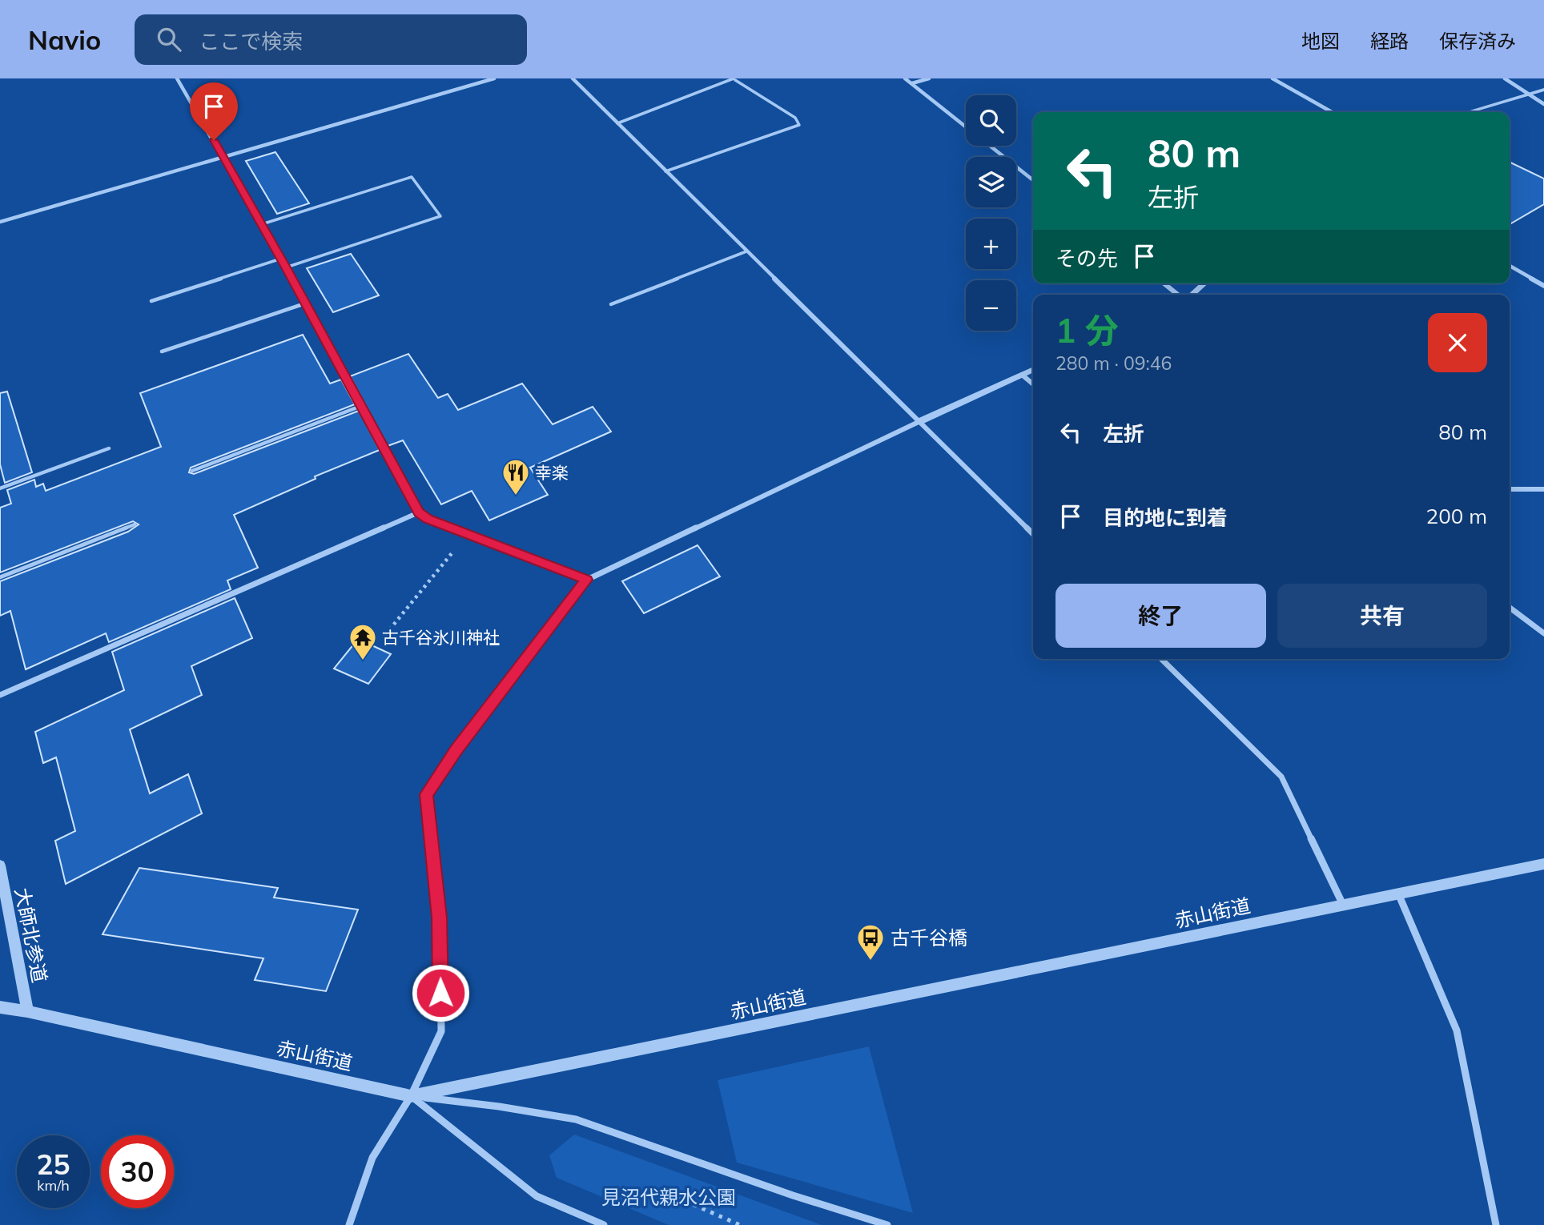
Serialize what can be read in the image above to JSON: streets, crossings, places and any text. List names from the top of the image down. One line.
{"streets":{"street":["赤山街道","大師北参道"]},"crossings":[["赤山街道","大師北参道"]],"parks":["見沼代親水公園"],"places":{"restaurant":["幸楽"],"temple":["古千谷氷川神社"],"bus stop":["古千谷橋"]},"page":{"header":"Navio","search":"ここで検索","nav":["地図","経路","保存済み"],"map_buttons":["+","−"],"turn":["80 m","左折"],"then":"その先","heading":["1 分","280 m · 09:46"],"list":[{"name":"左折","value":"80 m"},{"name":"目的地に到着","value":"200 m"}],"buttons":["終了","共有"],"speed":"25 km/h","limit":"30"}}
